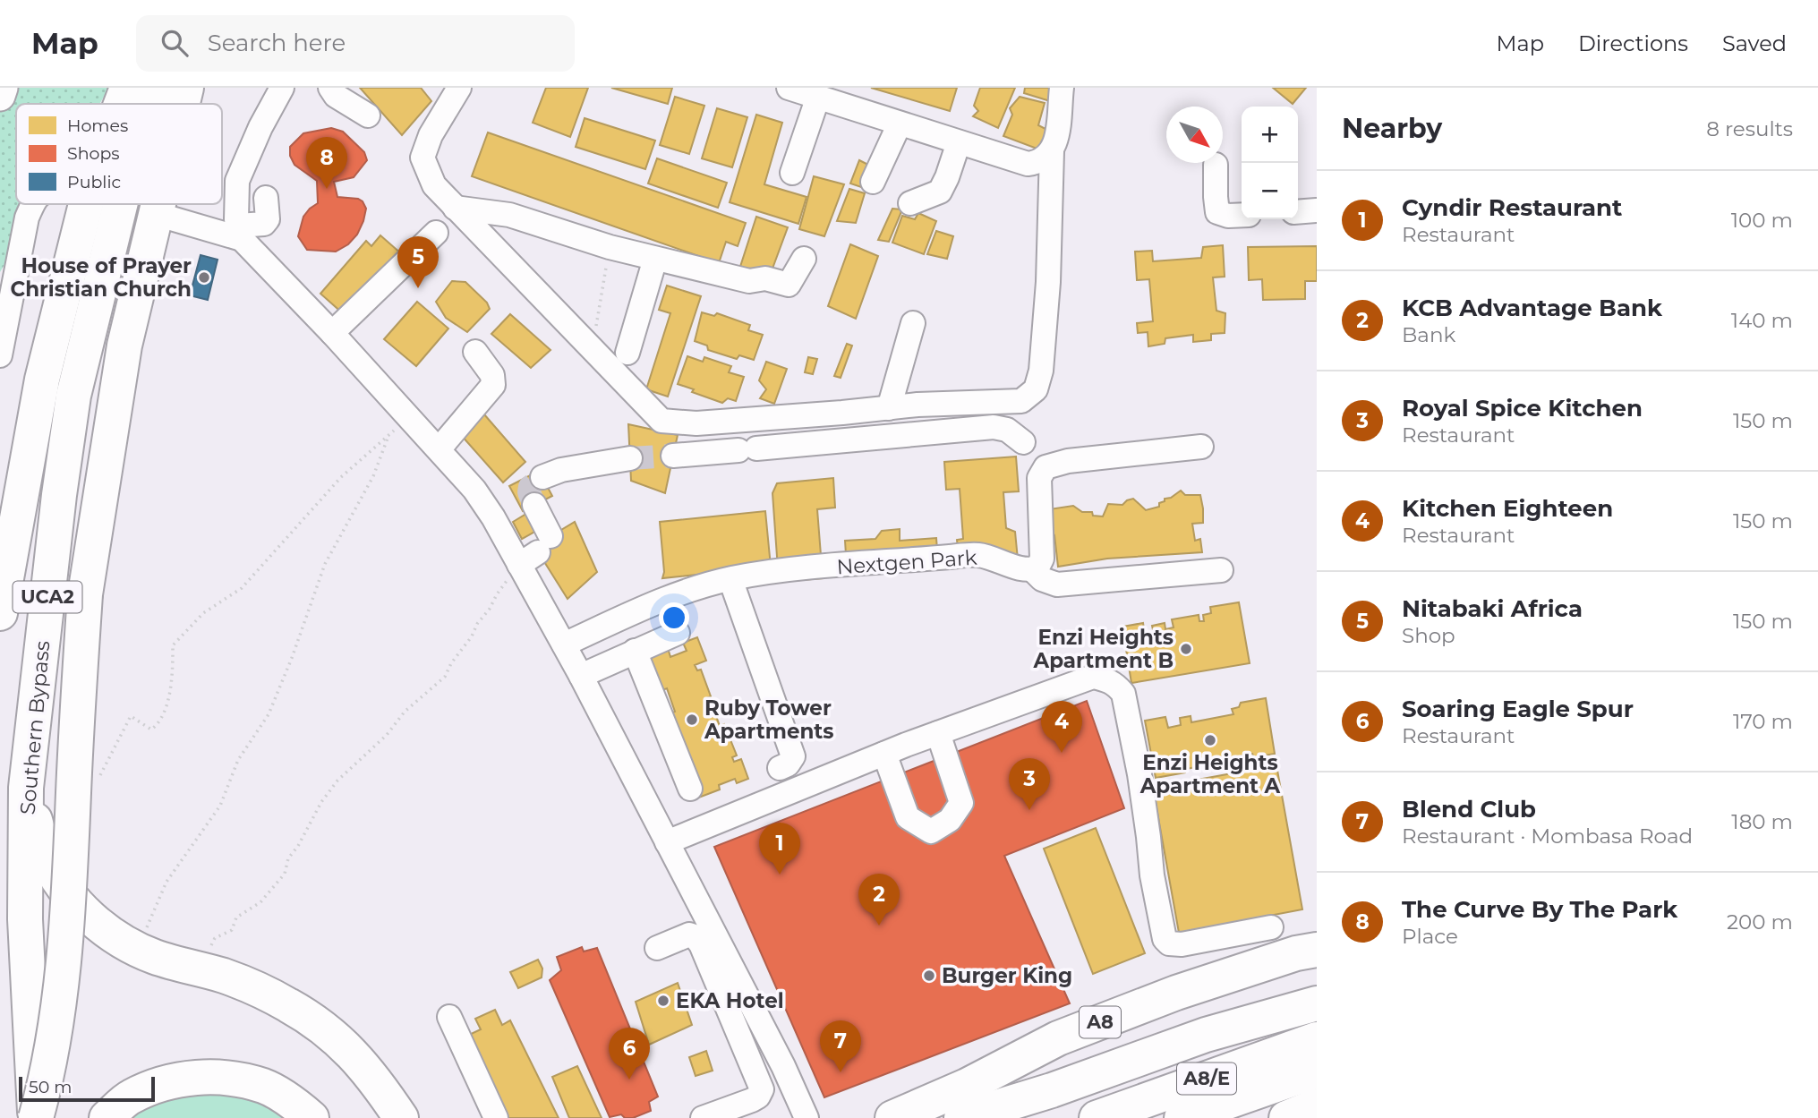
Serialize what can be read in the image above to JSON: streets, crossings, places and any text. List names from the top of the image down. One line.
{"streets":{"highway":["UCA2","Southern Bypass","A8","A8/E"],"street":["Nextgen Park"]},"places":["House of Prayer Christian Church","Enzi Heights Apartment B","Ruby Tower Apartments","Enzi Heights Apartment A","Burger King","EKA Hotel"],"legend":["Homes","Shops","Public"],"scale_bar":"50 m","north":"bottom right","page":{"header":"Map","search":"Search here","nav":["Map","Directions","Saved"],"heading":["Nearby","8 results"],"map_buttons":["+","−"],"pins":["8","5","4","3","1","2","7","6"],"list":[{"mark":"1","name":"Cyndir Restaurant","note":"Restaurant","value":"100 m"},{"mark":"2","name":"KCB Advantage Bank","note":"Bank","value":"140 m"},{"mark":"3","name":"Royal Spice Kitchen","note":"Restaurant","value":"150 m"},{"mark":"4","name":"Kitchen Eighteen","note":"Restaurant","value":"150 m"},{"mark":"5","name":"Nitabaki Africa","note":"Shop","value":"150 m"},{"mark":"6","name":"Soaring Eagle Spur","note":"Restaurant","value":"170 m"},{"mark":"7","name":"Blend Club","note":"Restaurant · Mombasa Road","value":"180 m"},{"mark":"8","name":"The Curve By The Park","note":"Place","value":"200 m"}],"scale":"50 m"}}
